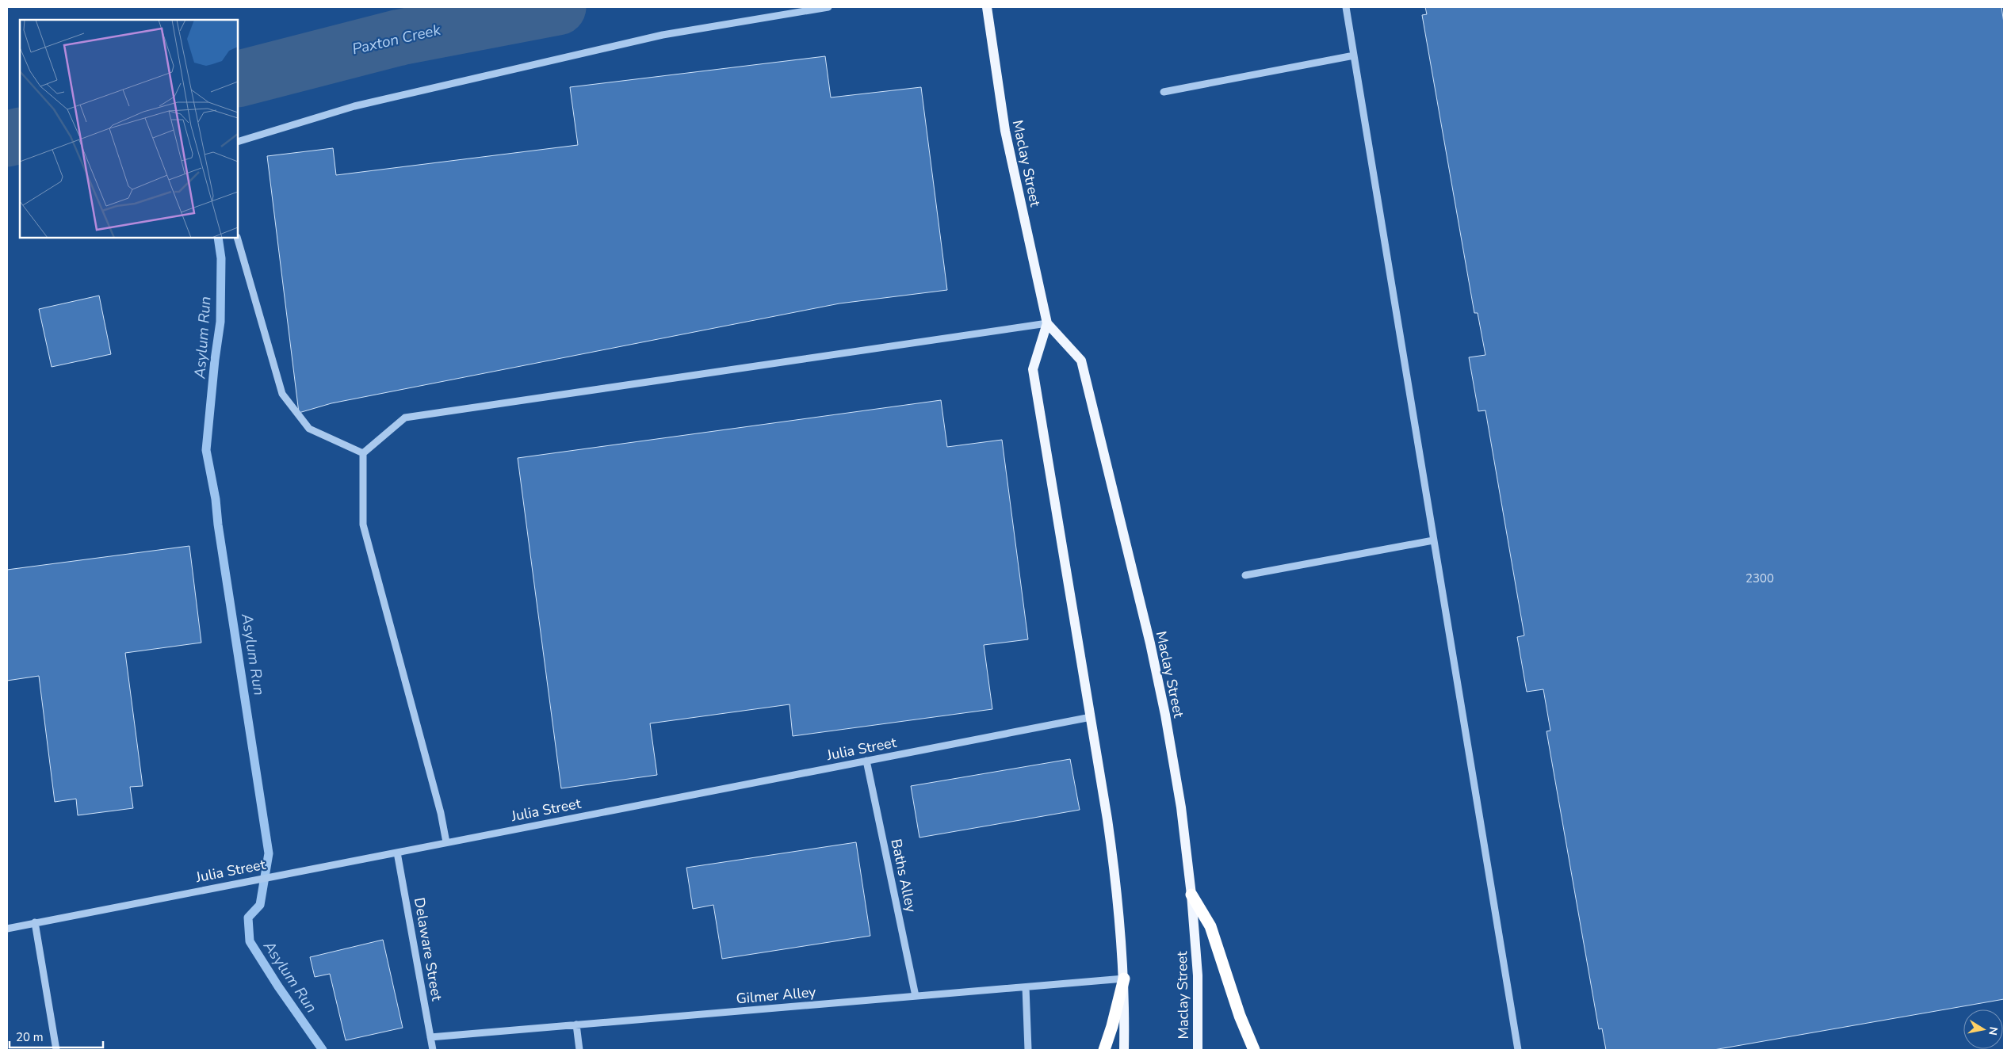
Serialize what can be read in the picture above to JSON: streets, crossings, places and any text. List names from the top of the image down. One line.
{"streets":{"main road":["Maclay Street"],"street":["Julia Street","Baths Alley","Delaware Street","Gilmer Alley"]},"crossings":[["Maclay Street","Julia Street"],["Maclay Street","Gilmer Alley"],["Julia Street","Baths Alley"],["Julia Street","Delaware Street"],["Baths Alley","Gilmer Alley"],["Delaware Street","Gilmer Alley"]],"water":["Paxton Creek","Asylum Run"],"house_numbers":["2300"],"scale_bar":"20 m","north":"right"}
